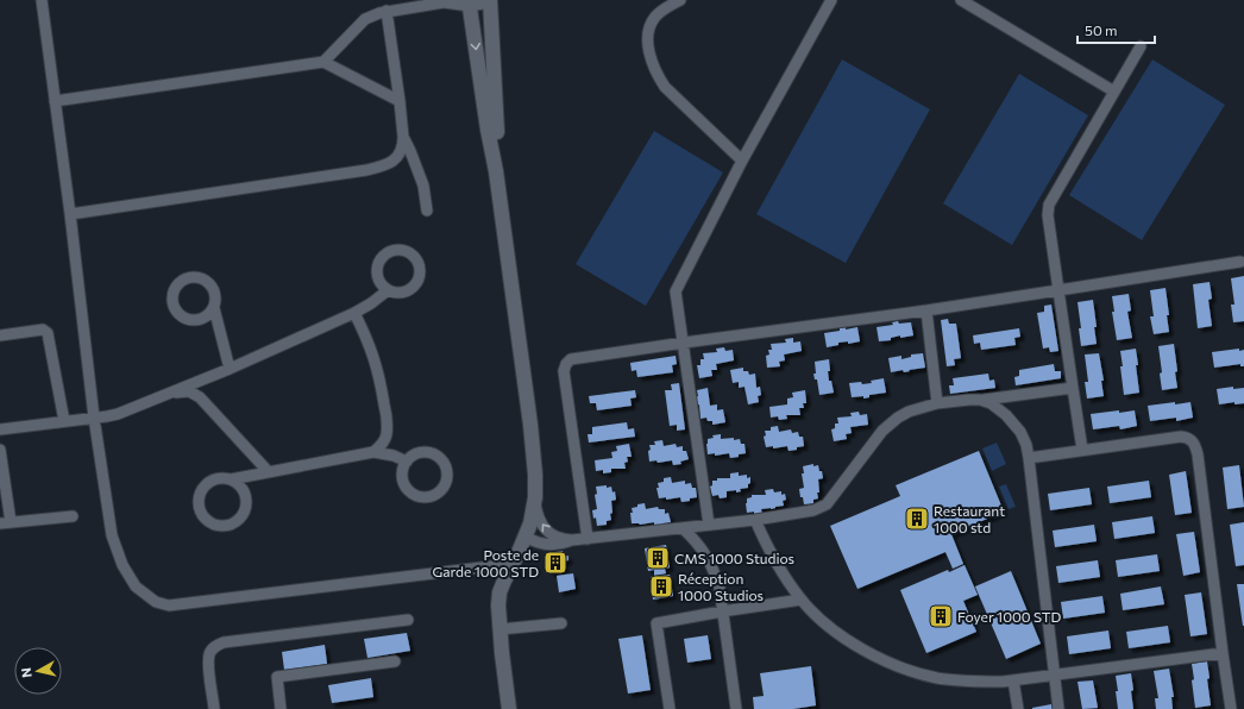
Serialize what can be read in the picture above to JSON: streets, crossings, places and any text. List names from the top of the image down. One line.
{"places":{"building":["Restaurant 1000 std","CMS 1000 Studios","Poste de Garde 1000 STD","Réception 1000 Studios","Foyer 1000 STD"]},"scale_bar":"50 m","north":"left"}
